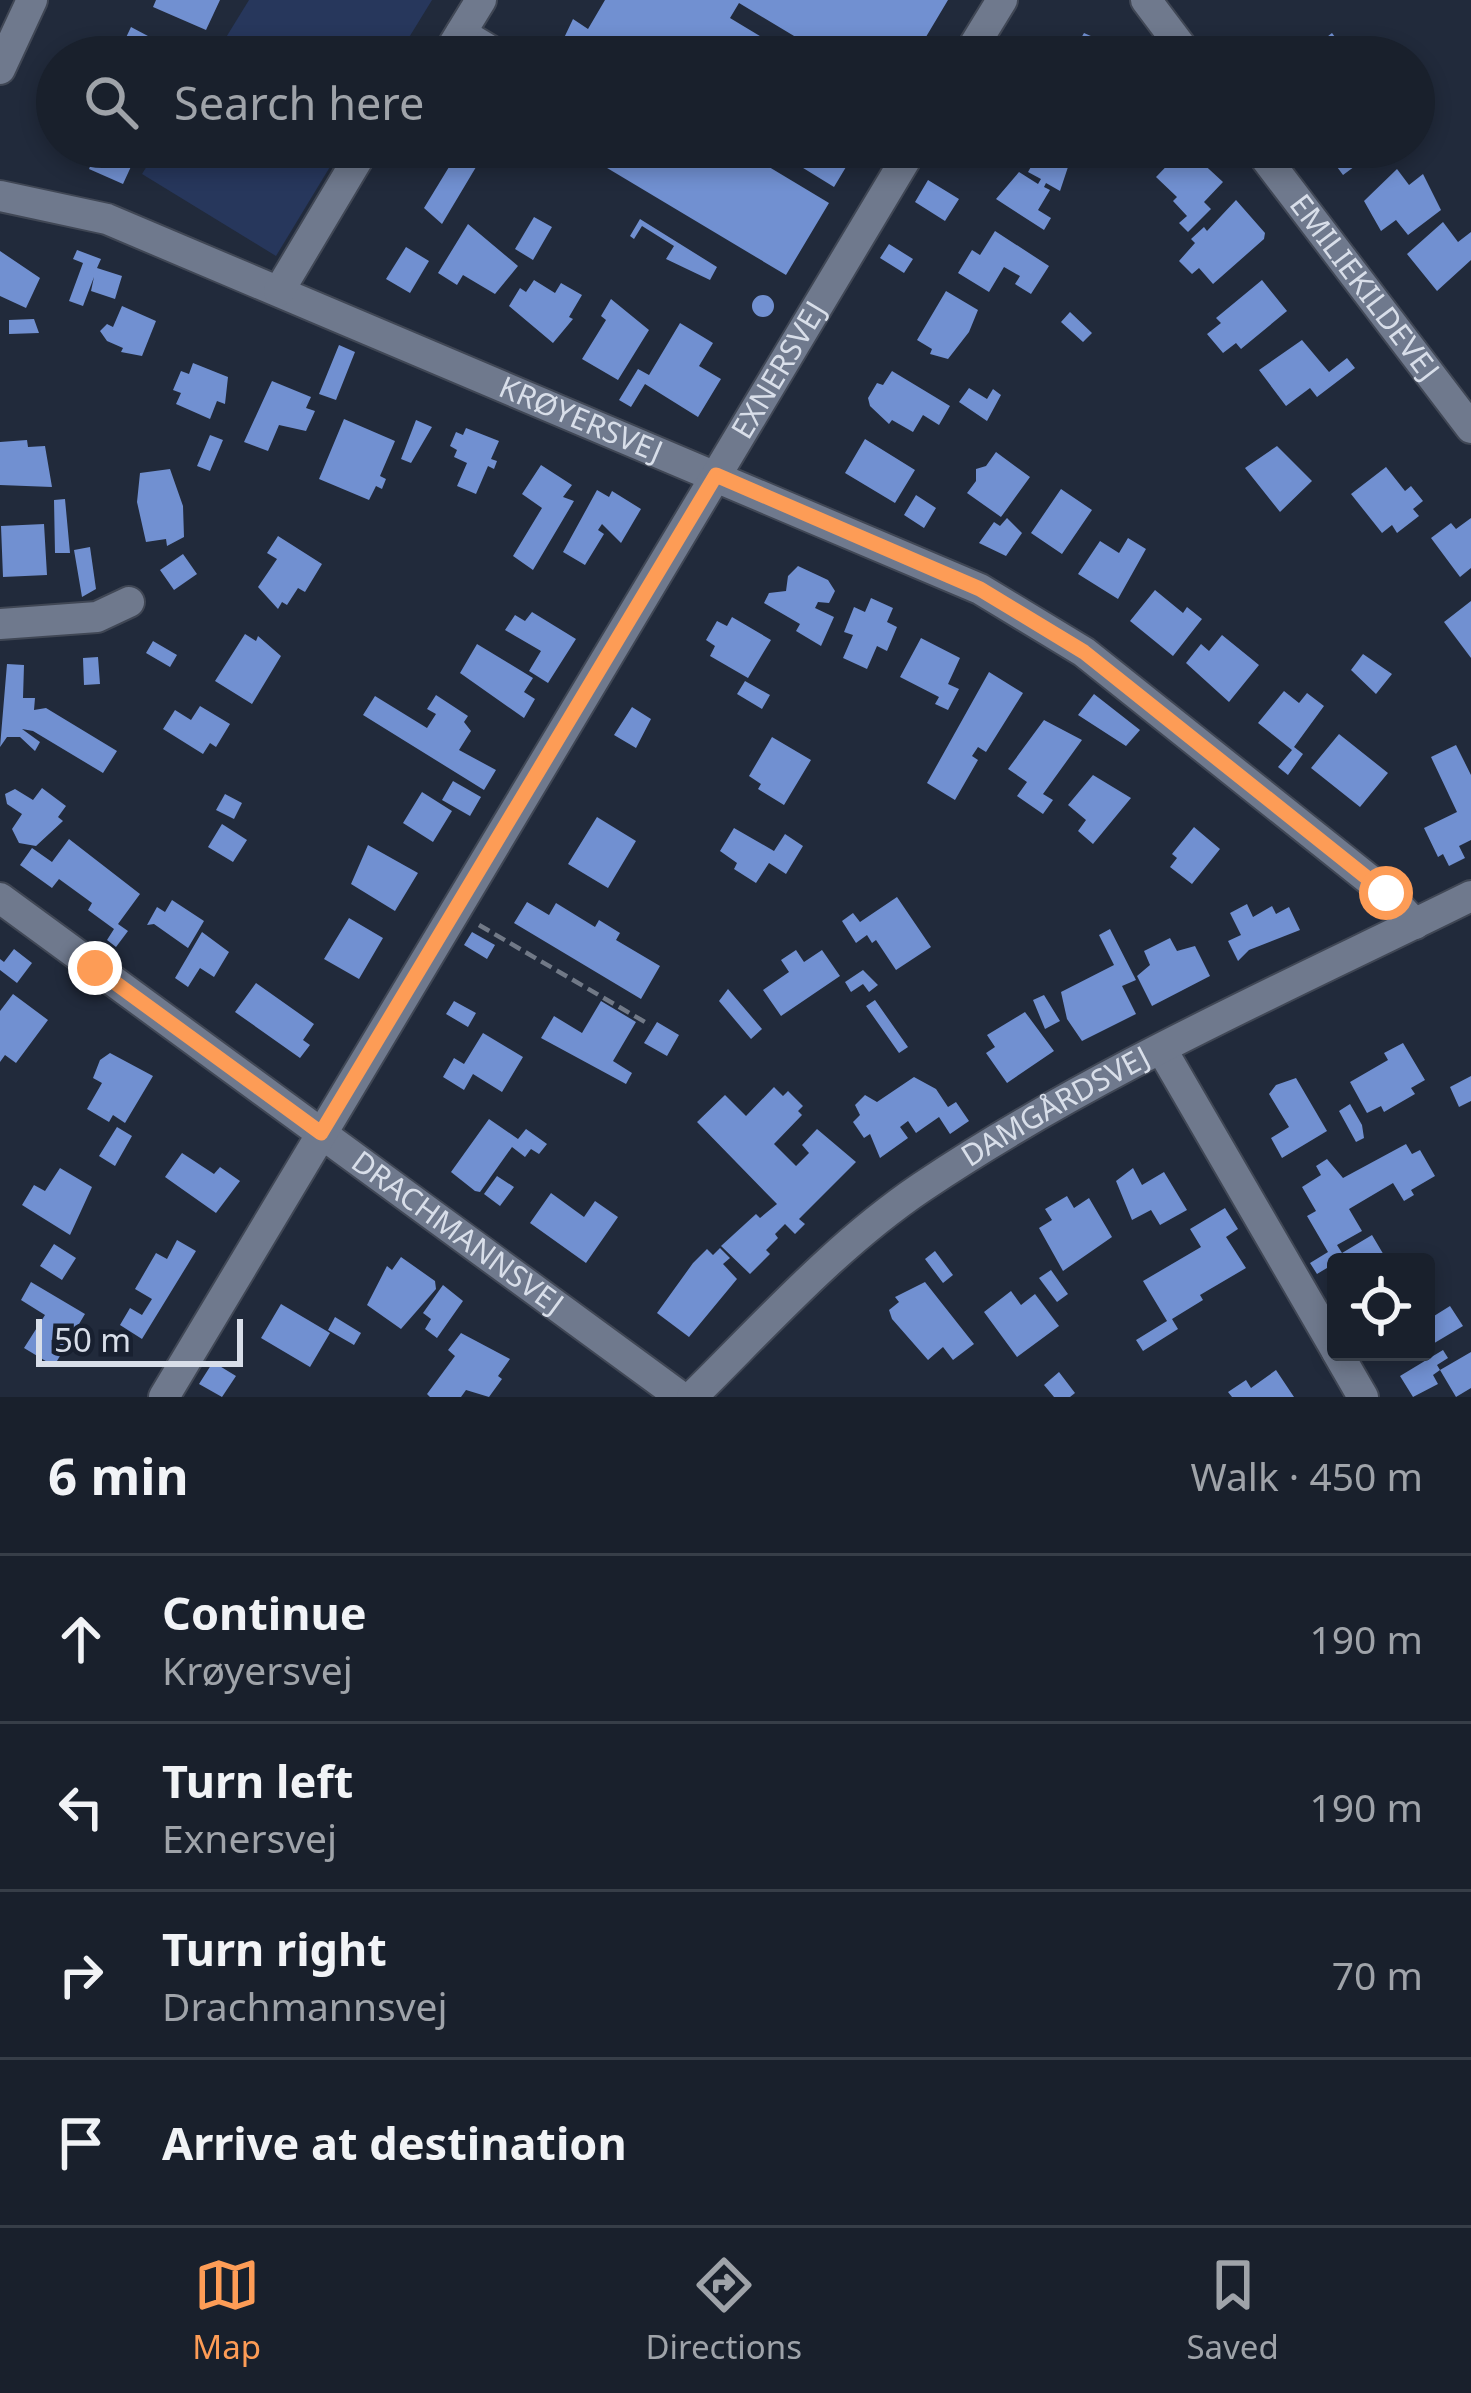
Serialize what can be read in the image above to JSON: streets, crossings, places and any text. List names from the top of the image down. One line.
{"streets":{"street":["EMILIEKILDEVEJ","EXNERSVEJ","KRØYERSVEJ","DAMGÅRDSVEJ","DRACHMANNSVEJ"]},"crossings":[["EXNERSVEJ","KRØYERSVEJ"],["EXNERSVEJ","DRACHMANNSVEJ"],["KRØYERSVEJ","DAMGÅRDSVEJ"]],"scale_bar":"50 m","page":{"search":"Search here","scale":"50 m","heading":["6 min","Walk · 450 m"],"list":[["Continue","Krøyersvej","190 m"],["Turn left","Exnersvej","190 m"],["Turn right","Drachmannsvej","70 m"],"Arrive at destination"],"nav":["Map","Directions","Saved"]}}
